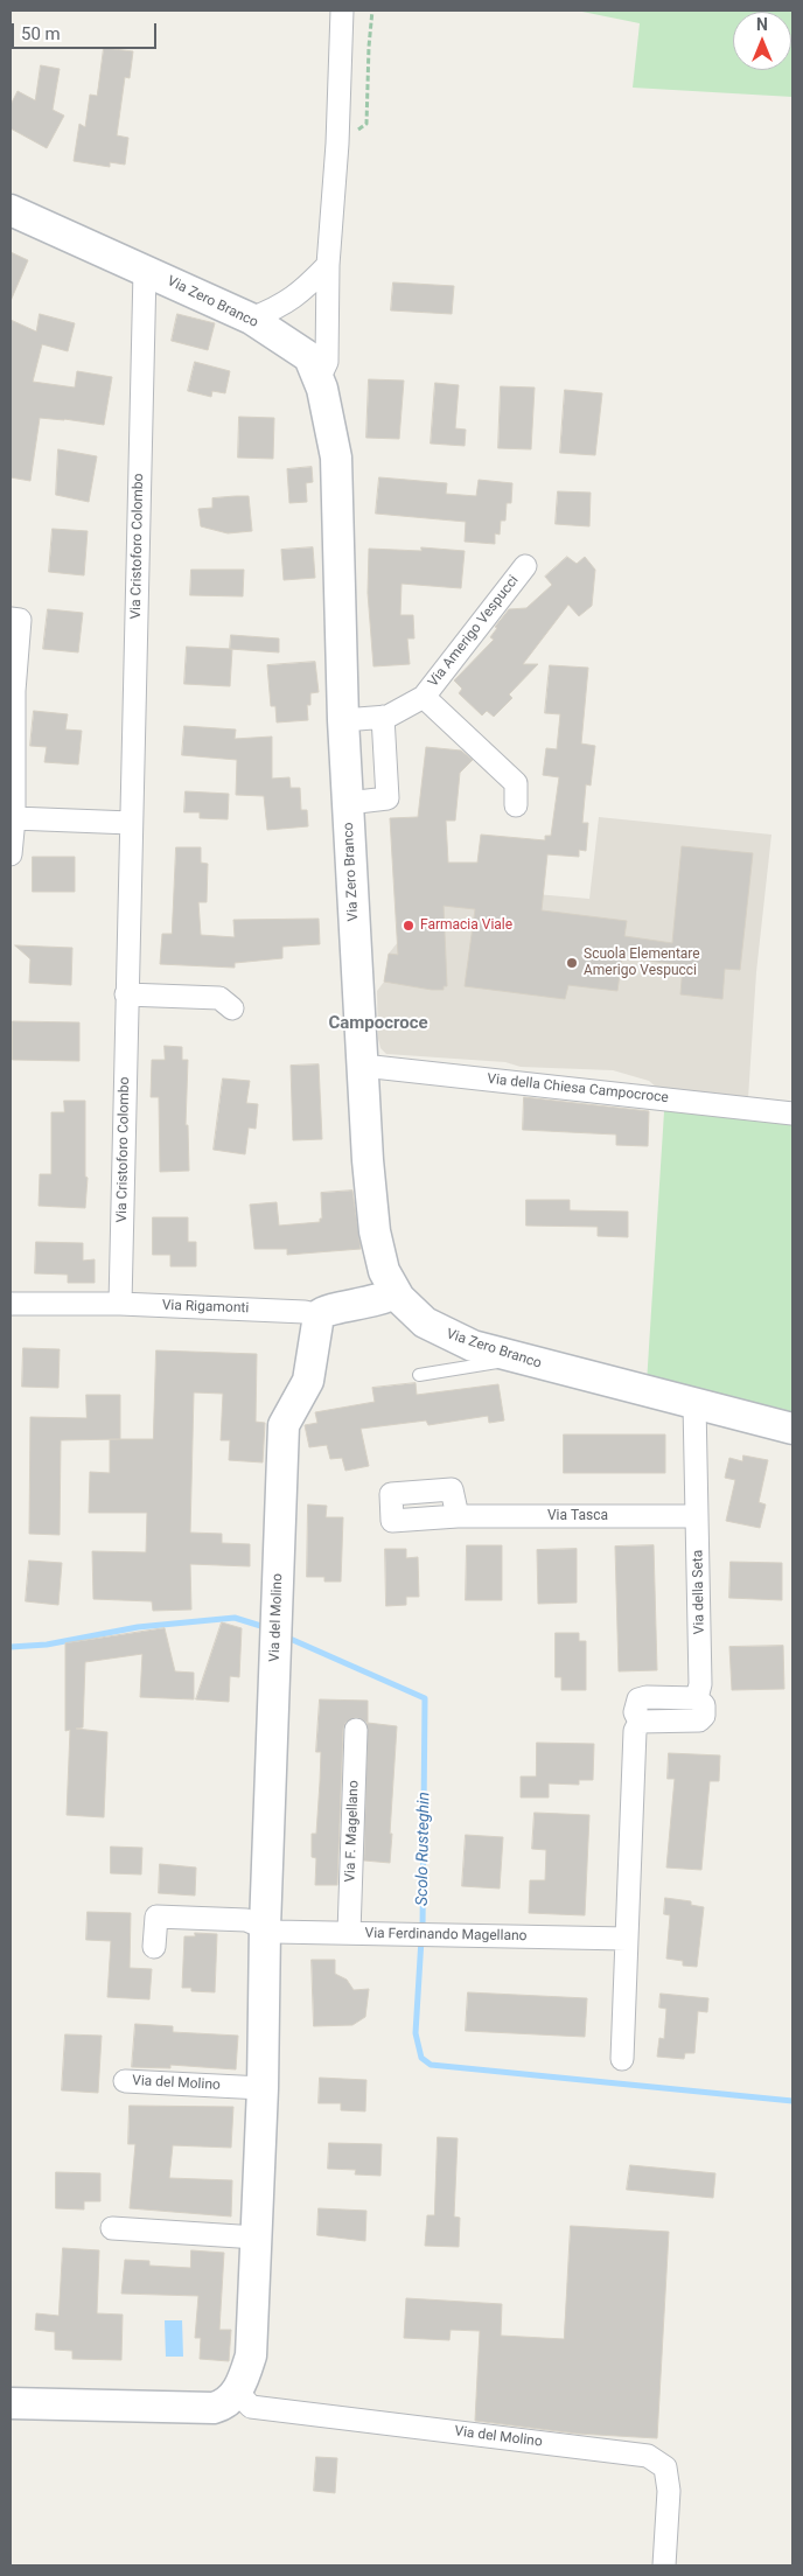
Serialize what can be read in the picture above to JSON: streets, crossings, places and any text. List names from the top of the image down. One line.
{"streets":{"street":["Via Zero Branco","Via Cristoforo Colombo","Via Amerigo Vespucci","Via della Chiesa Campocroce","Via Rigamonti","Via Tasca","Via della Seta","Via del Molino","Via F. Magellano","Via Ferdinando Magellano"]},"crossings":[["Via Zero Branco","Via Cristoforo Colombo"],["Via Zero Branco","Via Amerigo Vespucci"],["Via Zero Branco","Via della Chiesa Campocroce"],["Via Zero Branco","Via Rigamonti"],["Via Zero Branco","Via della Seta"],["Via Cristoforo Colombo","Via Rigamonti"],["Via Rigamonti","Via del Molino"],["Via Tasca","Via della Seta"],["Via della Seta","Via Ferdinando Magellano"],["Via del Molino","Via Ferdinando Magellano"],["Via F. Magellano","Via Ferdinando Magellano"]],"districts":["Campocroce"],"water":["Scolo Rusteghin"],"places":["Farmacia Viale","Scuola Elementare Amerigo Vespucci"],"scale_bar":"50 m","north":"top"}
